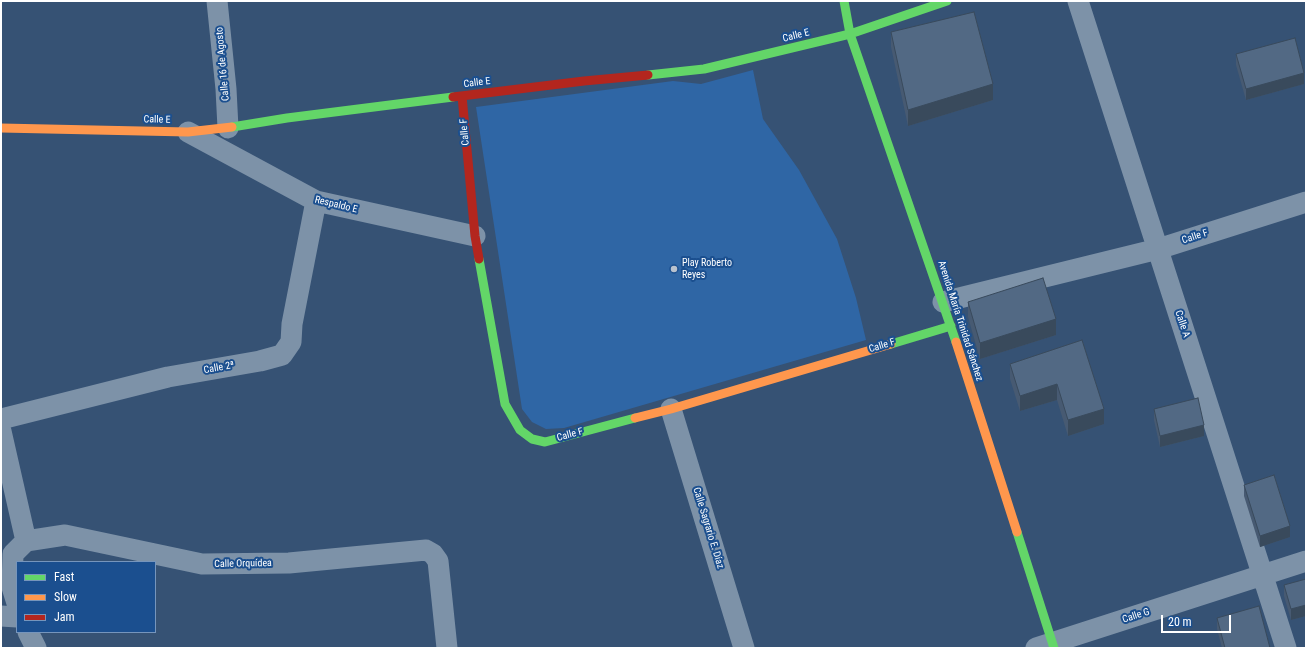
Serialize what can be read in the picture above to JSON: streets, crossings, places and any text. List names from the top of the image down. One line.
{"streets":{"street":["Calle E","Calle 16 de Agosto","Calle F","Respaldo E","Avenida María Trinidad Sánchez","Calle A","Calle 2ª","Calle Sagrario E. Díaz","Calle Orquídea","Calle G"]},"crossings":[["Calle E","Calle 16 de Agosto"],["Calle E","Calle F"],["Calle E","Respaldo E"],["Calle E","Avenida María Trinidad Sánchez"],["Calle F","Respaldo E"],["Calle F","Avenida María Trinidad Sánchez"],["Calle F","Calle A"],["Calle F","Calle Sagrario E. Díaz"],["Respaldo E","Calle 2ª"],["Avenida María Trinidad Sánchez","Calle G"],["Calle A","Calle G"]],"places":["Play Roberto Reyes"],"legend":["Fast","Slow","Jam"],"scale_bar":"20 m"}
